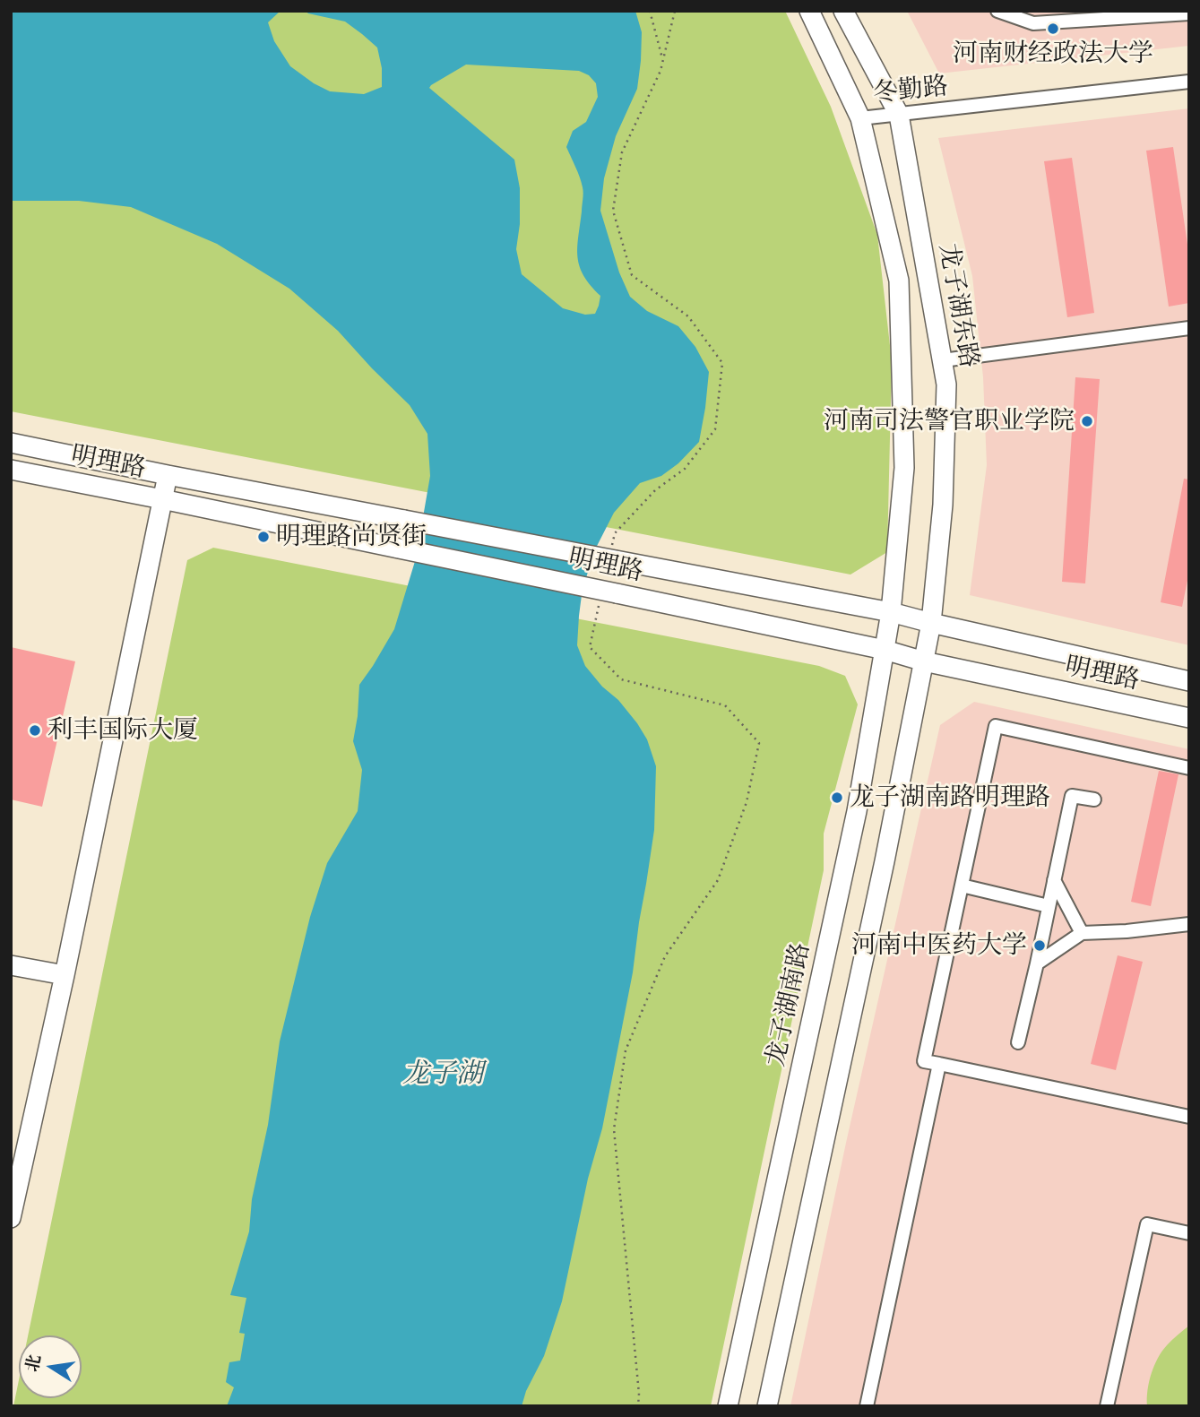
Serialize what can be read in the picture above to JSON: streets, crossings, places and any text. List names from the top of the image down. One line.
{"streets":{"street":["冬勤路","龙子湖东路","明理路","龙子湖南路"]},"crossings":[["冬勤路","龙子湖东路"],["龙子湖东路","明理路"],["明理路","龙子湖南路"]],"water":["龙子湖"],"places":["河南财经政法大学","河南司法警官职业学院","明理路尚贤街","利丰国际大厦","龙子湖南路明理路","河南中医药大学"],"north":"left"}
